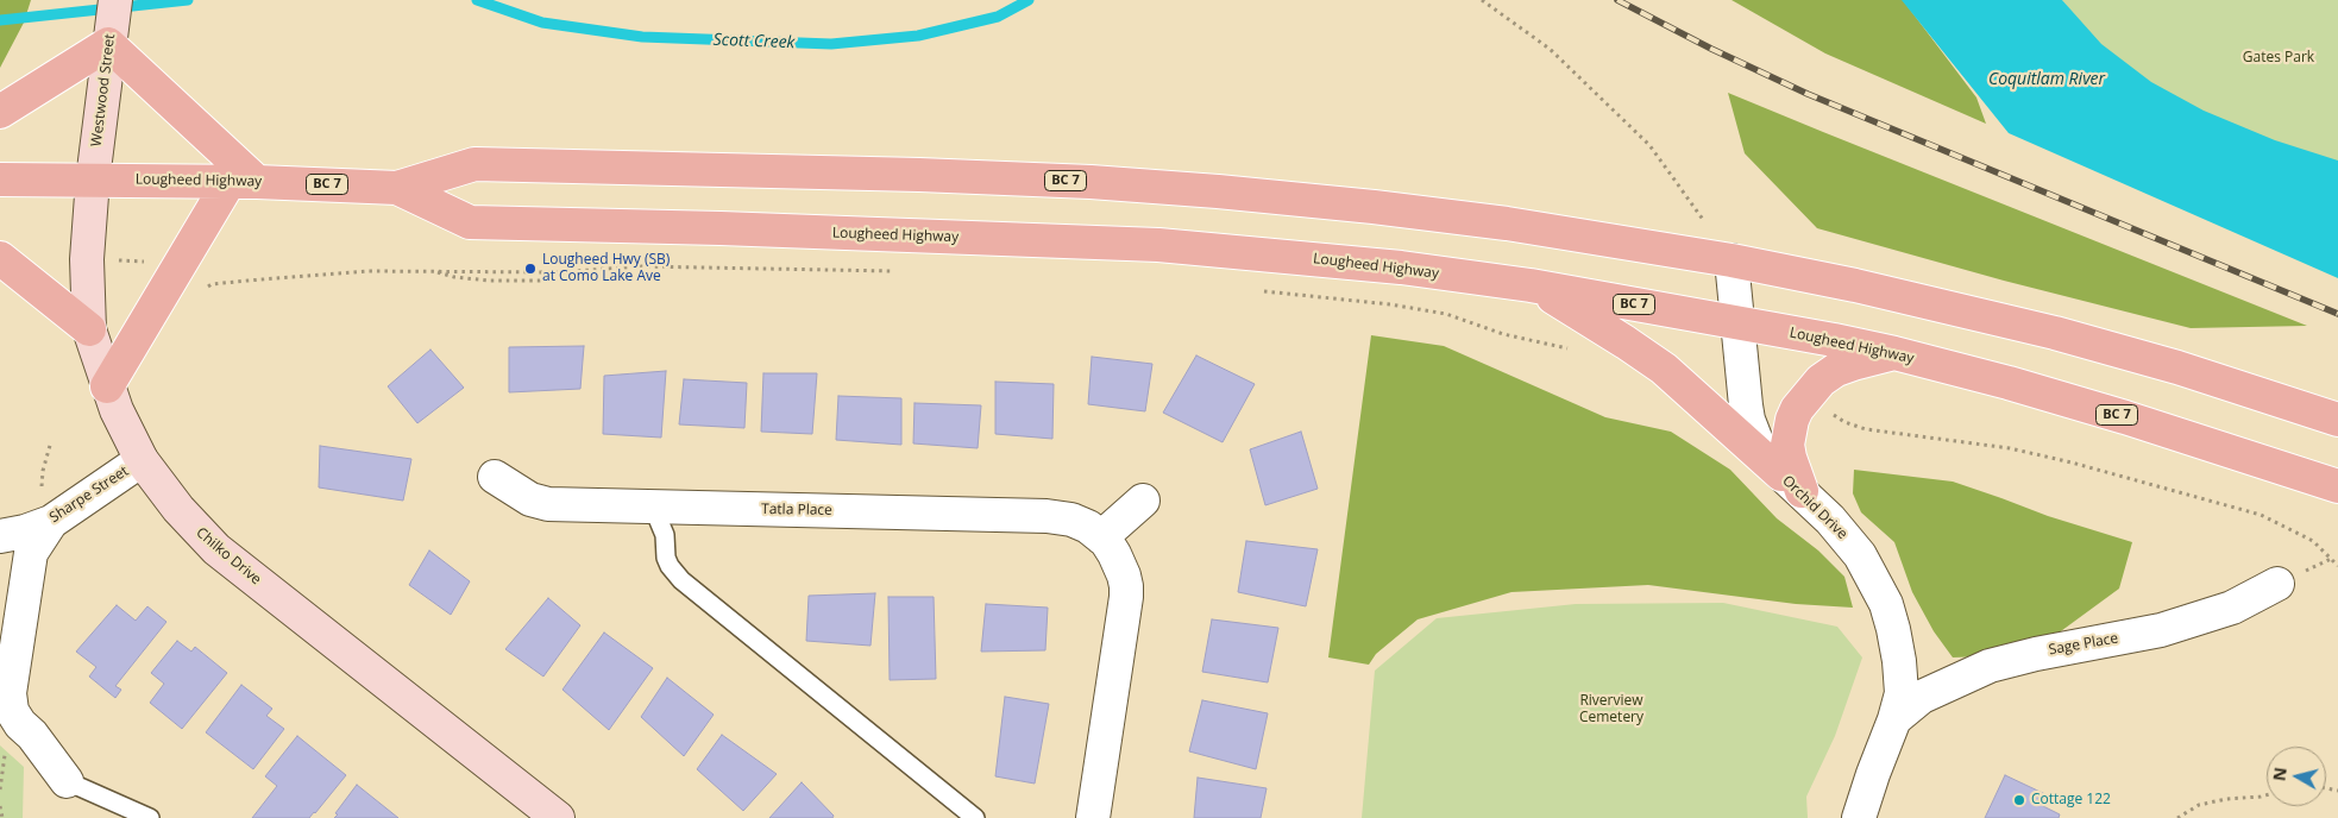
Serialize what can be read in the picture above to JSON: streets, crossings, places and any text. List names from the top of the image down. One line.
{"streets":{"main road":["Lougheed Highway","BC 7"],"street":["Westwood Street","Sharpe Street","Orchid Drive","Tatla Place","Chilko Drive","Sage Place"]},"crossings":[["Westwood Street","Lougheed Highway"],["Westwood Street","Chilko Drive"],["Lougheed Highway","Orchid Drive"],["Lougheed Highway","Chilko Drive"],["Sharpe Street","Chilko Drive"],["Orchid Drive","Sage Place"]],"water":["Scott Creek","Coquitlam River"],"parks":["Gates Park","Riverview Cemetery"],"places":["Lougheed Hwy (SB) at Como Lake Ave","Cottage 122"],"north":"left"}
